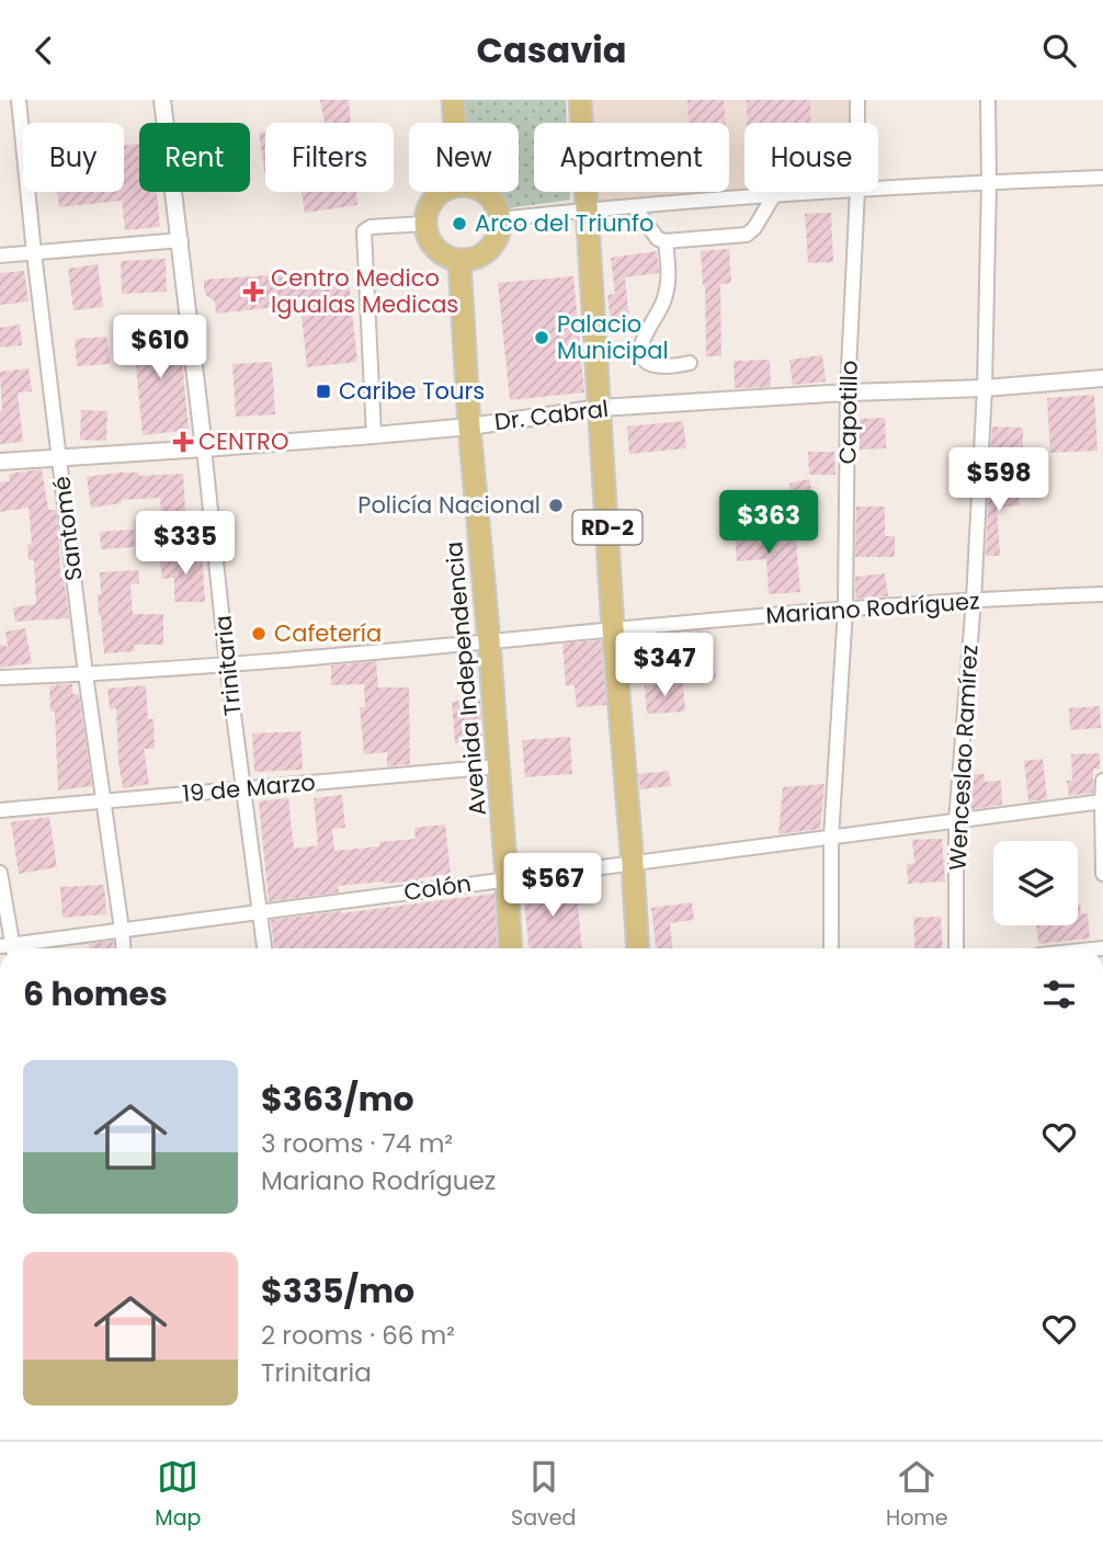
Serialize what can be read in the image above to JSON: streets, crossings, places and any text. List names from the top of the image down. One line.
{"streets":{"main road":["RD-2","Avenida Independencia"],"street":["Capotillo","Dr. Cabral","Santomé","Mariano Rodríguez","Trinitaria","Wenceslao Ramírez","19 de Marzo","Colón"]},"crossings":[["Capotillo","Dr. Cabral"],["Capotillo","Mariano Rodríguez"],["Capotillo","Colón"],["Dr. Cabral","RD-2"],["Dr. Cabral","Santomé"],["Dr. Cabral","Trinitaria"],["Dr. Cabral","Avenida Independencia"],["Dr. Cabral","Wenceslao Ramírez"],["RD-2","Mariano Rodríguez"],["RD-2","Colón"],["Santomé","Mariano Rodríguez"],["Santomé","19 de Marzo"],["Santomé","Colón"],["Mariano Rodríguez","Trinitaria"],["Mariano Rodríguez","Avenida Independencia"],["Mariano Rodríguez","Wenceslao Ramírez"],["Trinitaria","19 de Marzo"],["Trinitaria","Colón"],["Avenida Independencia","19 de Marzo"],["Avenida Independencia","Colón"],["Wenceslao Ramírez","Colón"]],"places":{"other":["Arco del Triunfo","Palacio Municipal","Policía Nacional","Cafetería"],"health":["Centro Medico Igualas Medicas","CENTRO"],"transit":["Caribe Tours"]},"page":{"header":"Casavia","chip":["Buy","Rent","Filters","New","Apartment","House"],"price":["$610","$598","$363","$335","$347","$567"],"heading":"6 homes","list":[{"name":"$363/mo","note":"3 rooms · 74 m² · Mariano Rodríguez"},{"name":"$335/mo","note":"2 rooms · 66 m² · Trinitaria"}],"tabs":["Map","Saved","Home"]}}
